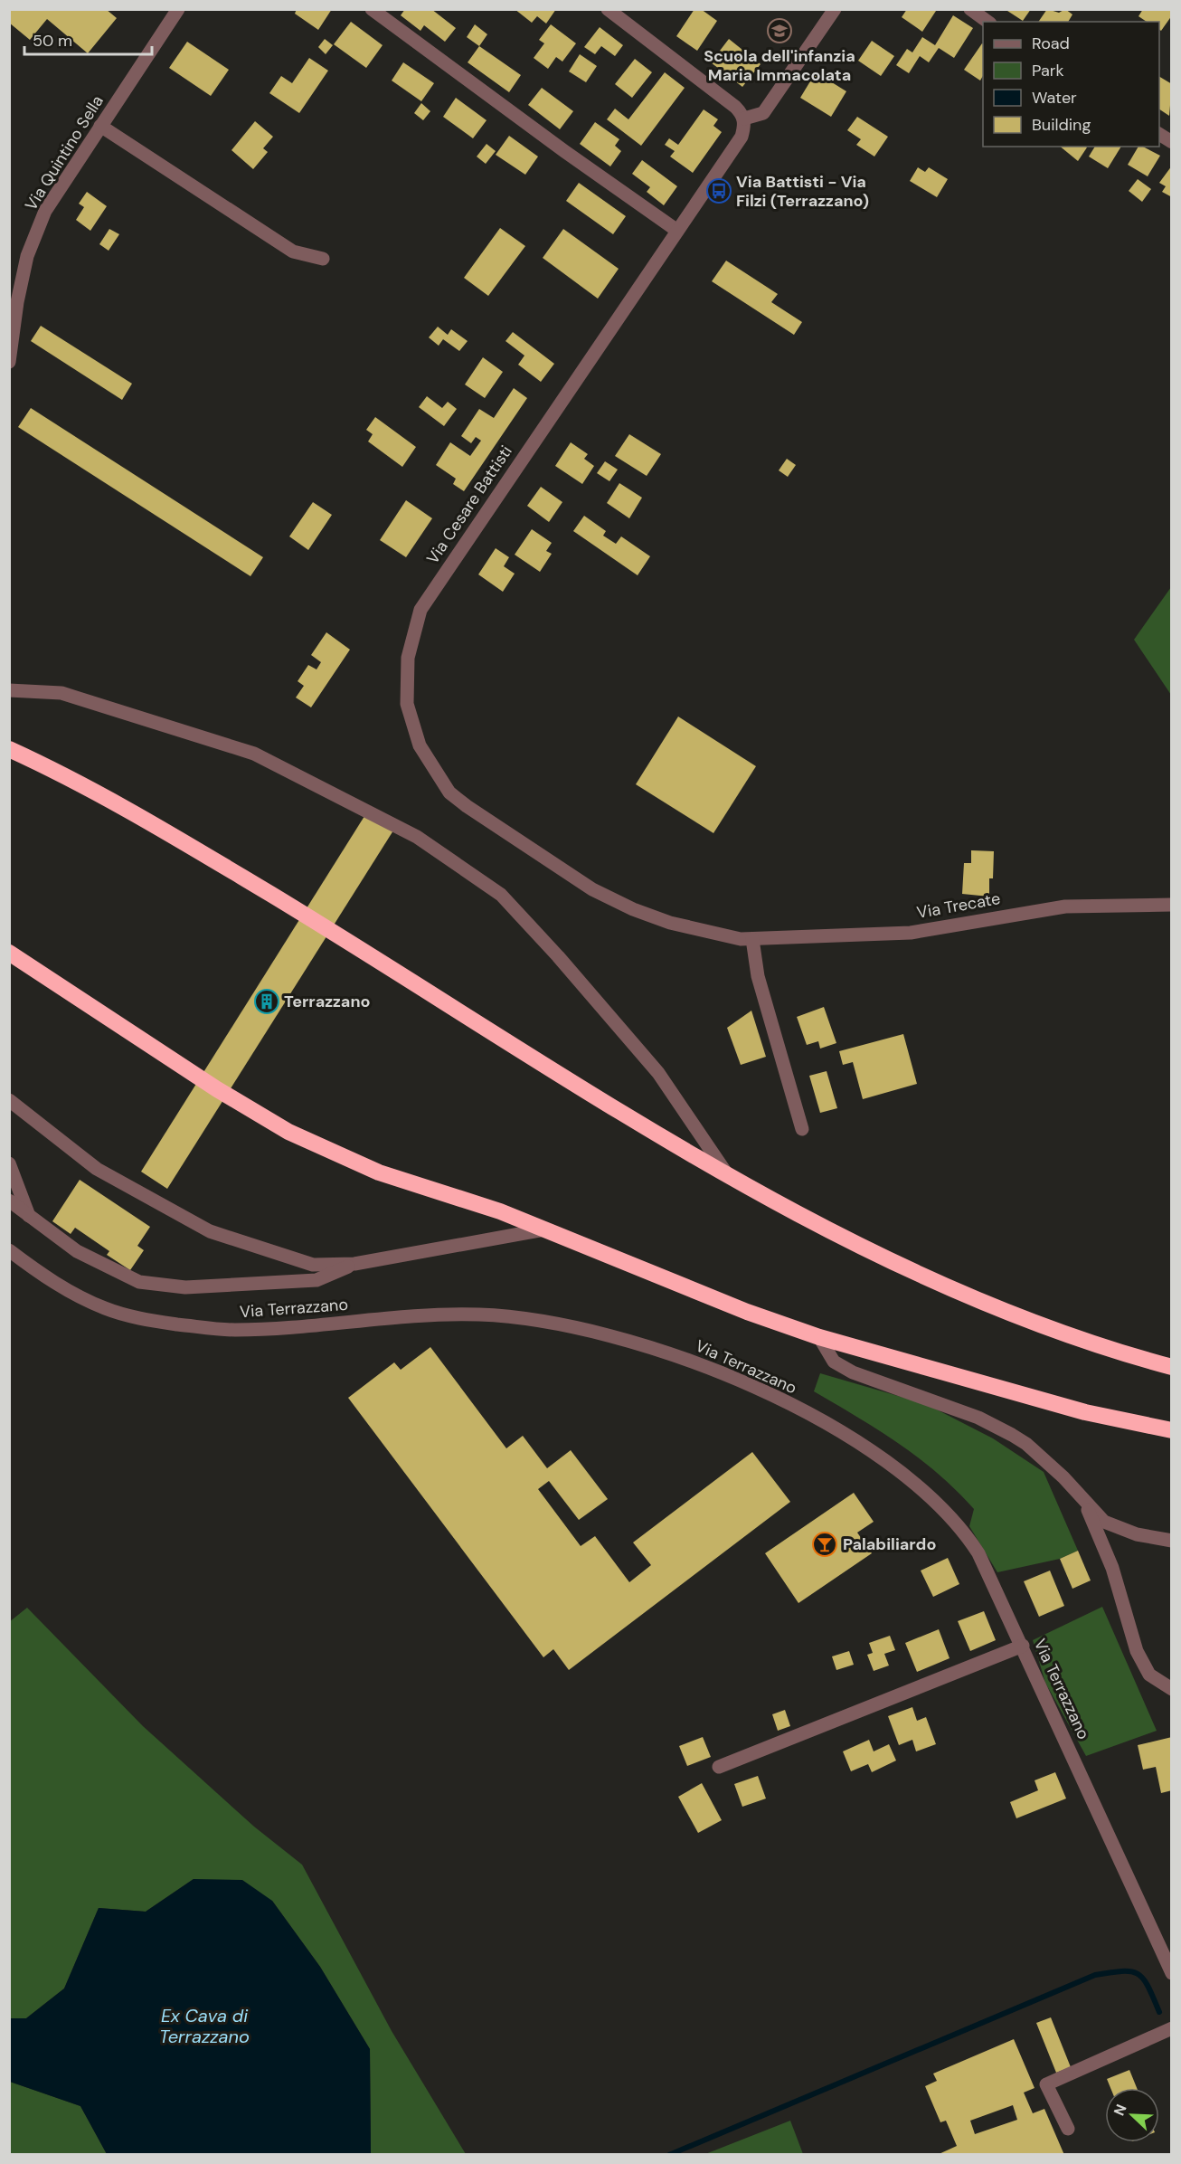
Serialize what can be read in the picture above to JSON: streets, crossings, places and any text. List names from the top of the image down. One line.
{"streets":{"street":["Via Quintino Sella","Via Cesare Battisti","Via Trecate","Via Terrazzano"]},"crossings":[["Via Cesare Battisti","Via Trecate"]],"water":["Ex Cava di Terrazzano"],"places":{"school or university":["Scuola dell'infanzia Maria Immacolata"],"bus stop":["Via Battisti - Via Filzi (Terrazzano)"],"building":["Terrazzano"],"bar":["Palabiliardo"]},"legend":["Road","Park","Water","Building"],"scale_bar":"50 m","north":"top left"}
